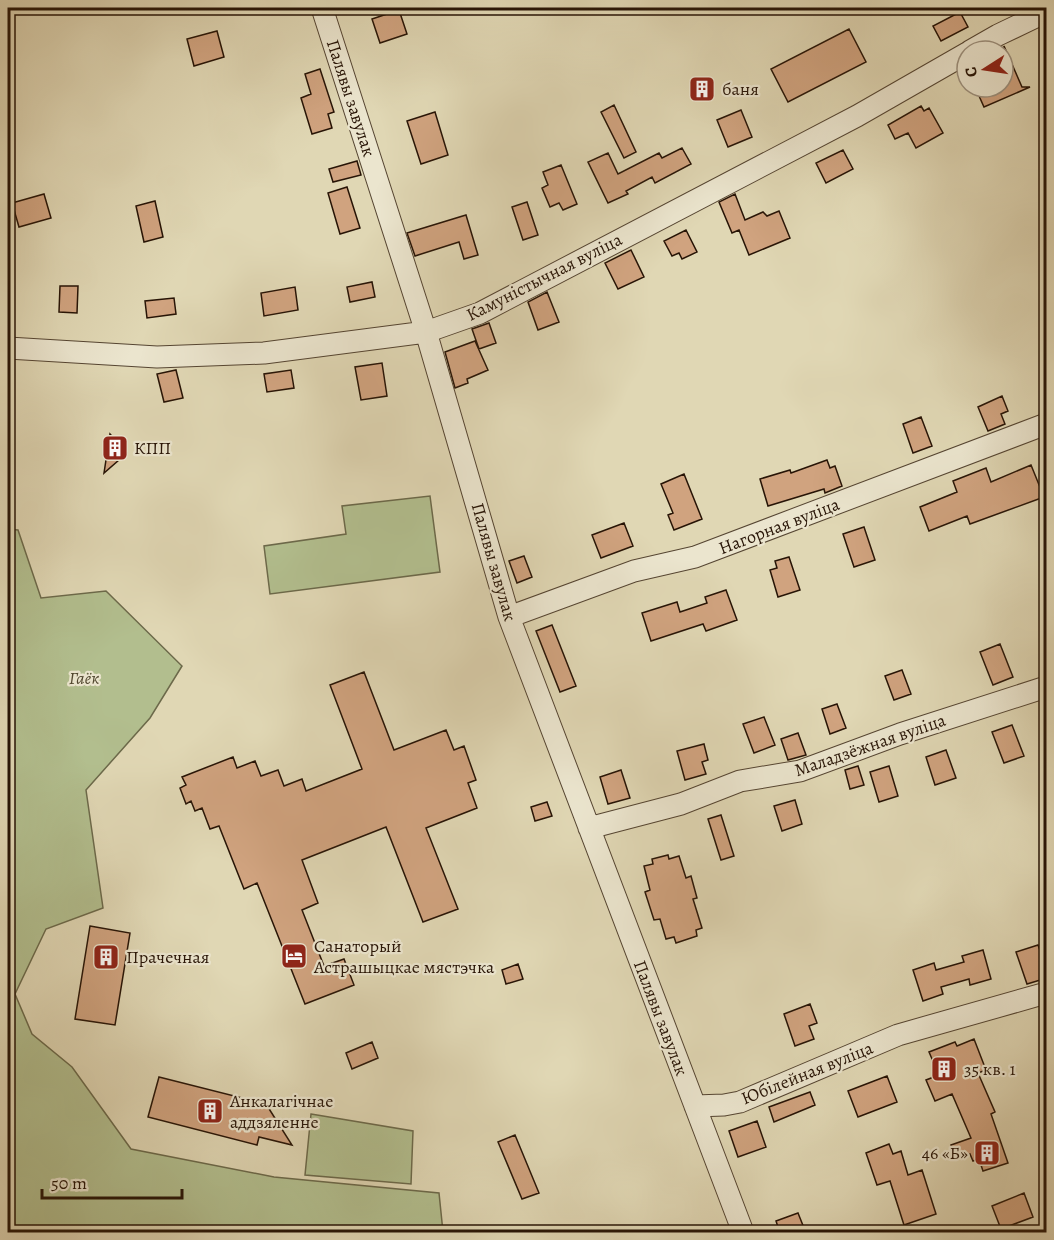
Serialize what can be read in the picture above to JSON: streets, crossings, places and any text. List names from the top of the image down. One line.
{"streets":{"street":["Палявы завулак","Камуністычная вуліца","Нагорная вуліца","Маладзёжная вуліца","Юбілейная вуліца"]},"crossings":[["Палявы завулак","Камуністычная вуліца"],["Палявы завулак","Нагорная вуліца"],["Палявы завулак","Маладзёжная вуліца"],["Палявы завулак","Юбілейная вуліца"]],"parks":["Гаёк"],"places":{"building":["баня","КПП","Прачечная","35 кв. 1","Анкалагічнае аддзяленне","46 «Б»"],"hotel":["Санаторый Астрашыцкае мястэчка"]},"scale_bar":"50 m","north":"left"}
